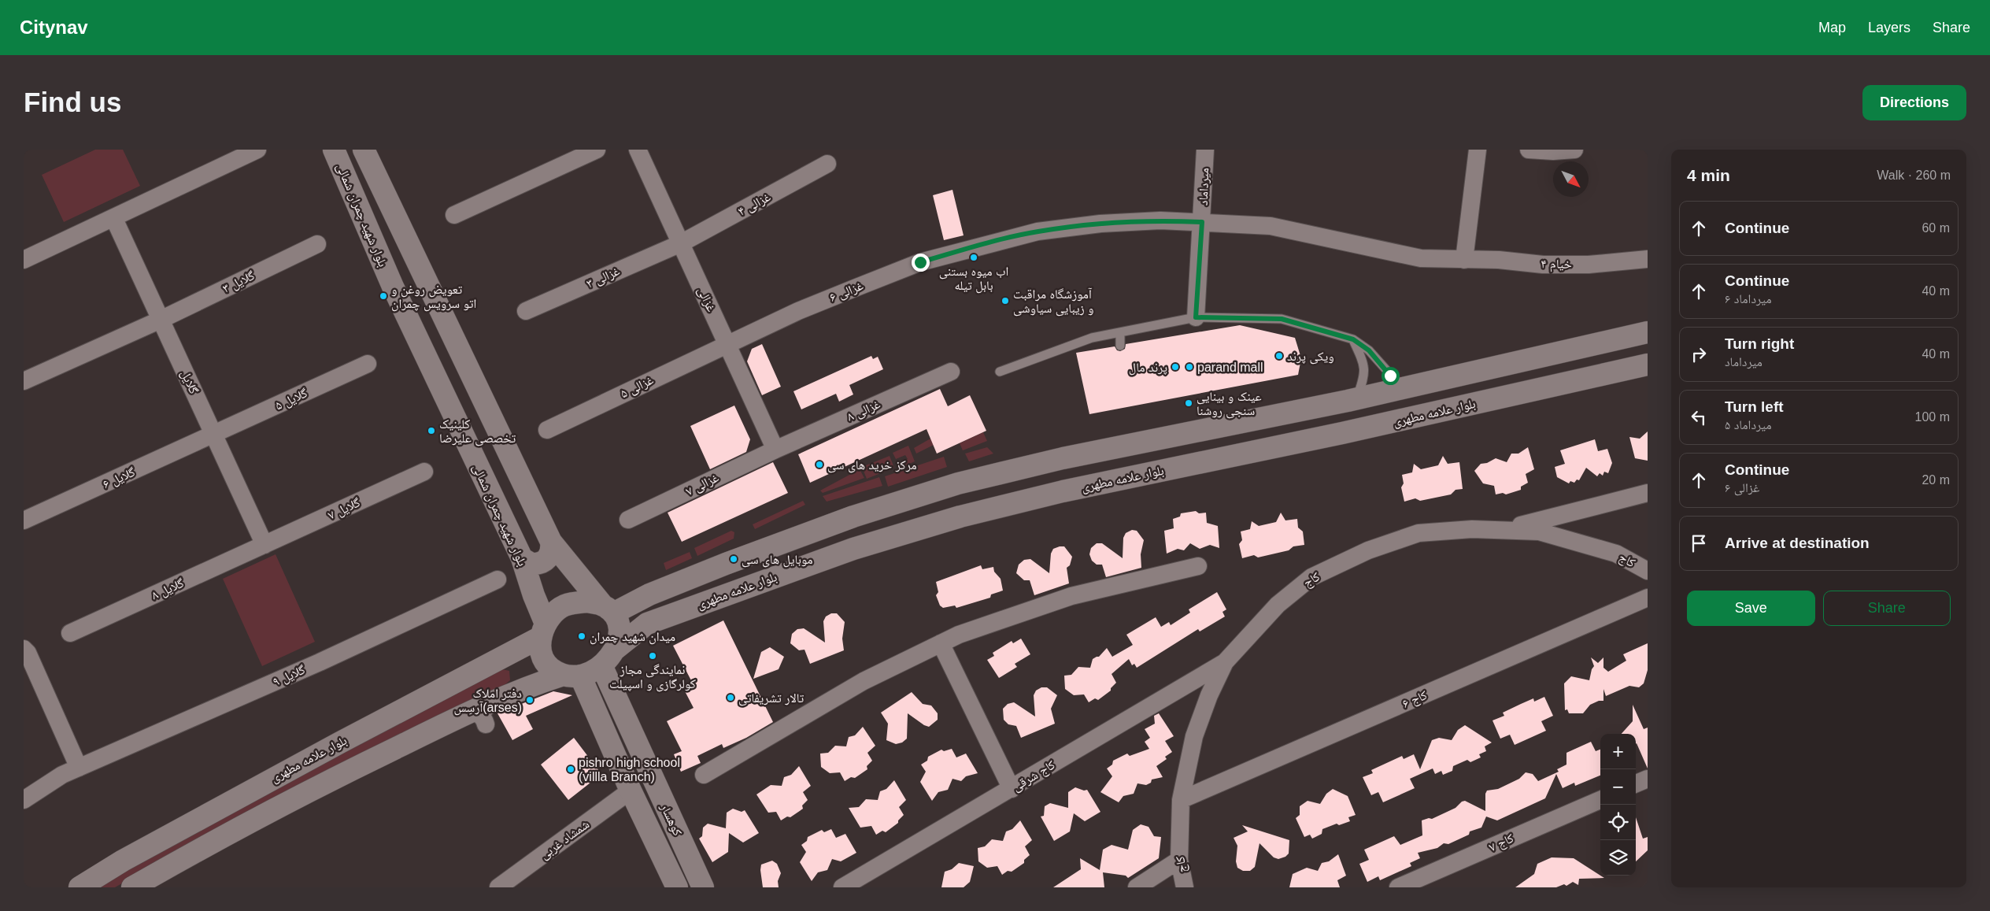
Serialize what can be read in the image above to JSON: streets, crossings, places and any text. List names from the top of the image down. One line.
{"streets":{"main road":["بلوار شهید چمران شمالی","بلوار علامه مطهری","کوهسار"],"street":["میرداماد","غزالی ۴","خیام ۴","غزالی ۳","گلایل ۳","غزالی ۶","غزالی","گلایل","غزالی ۵","گلایل ۵","غزالی ۸","گلایل ۶","غزالی ۷","گلایل ۷","کاج","گلایل ۸","گلایل ۹","کاج ۶","کاج شرقی","شمشاد غربی","کاج ۷"]},"crossings":[["میرداماد","خیام ۴"],["میرداماد","غزالی ۶"],["غزالی ۴","غزالی ۳"],["غزالی ۴","غزالی"],["بلوار شهید چمران شمالی","بلوار علامه مطهری"],["بلوار شهید چمران شمالی","کوهسار"],["خیام ۴","غزالی ۶"],["غزالی ۳","غزالی"],["گلایل ۳","گلایل"],["غزالی ۶","غزالی"],["غزالی ۶","غزالی ۵"],["غزالی","غزالی ۵"],["غزالی","غزالی ۸"],["غزالی","غزالی ۷"],["گلایل","گلایل ۵"],["گلایل","گلایل ۶"],["گلایل","گلایل ۷"],["گلایل","گلایل ۸"],["گلایل ۵","گلایل ۶"],["غزالی ۸","غزالی ۷"],["بلوار علامه مطهری","کوهسار"],["گلایل ۷","گلایل ۸"],["کاج","کاج ۶"],["کاج","کاج شرقی"],["کوهسار","شمشاد غربی"]],"places":["اب میوه بستنی بابل تیله","تعویض روغن و اتو سرویس چمران","آموزشگاه مراقبت و زیبایی سیاوشی","ویکی پرند","پرند مال","parand mall","عینک و بینایی سنجی روشنا","کلینیک تخصصی علیرضا","مرکز خرید های سی","موبایل های سی","میدان شهید چمران","نمایندگی مجاز کولرگازی و اسپیلت","تالار تشریفاتی","دفتر املاک آرسِس(arses)","pishro high school (villla Branch)"],"north":"bottom right","page":{"header":"Citynav","nav":["Map","Layers","Share"],"buttons":["Directions",["Save","Share"]],"title":"Find us","heading":["4 min","Walk · 260 m"],"list":[["Continue","60 m"],["Continue","میرداماد ۶","40 m"],["Turn right","میرداماد","40 m"],["Turn left","میرداماد ۵","100 m"],["Continue","غزالی ۶","20 m"],"Arrive at destination"],"map_buttons":["+","−"]}}
